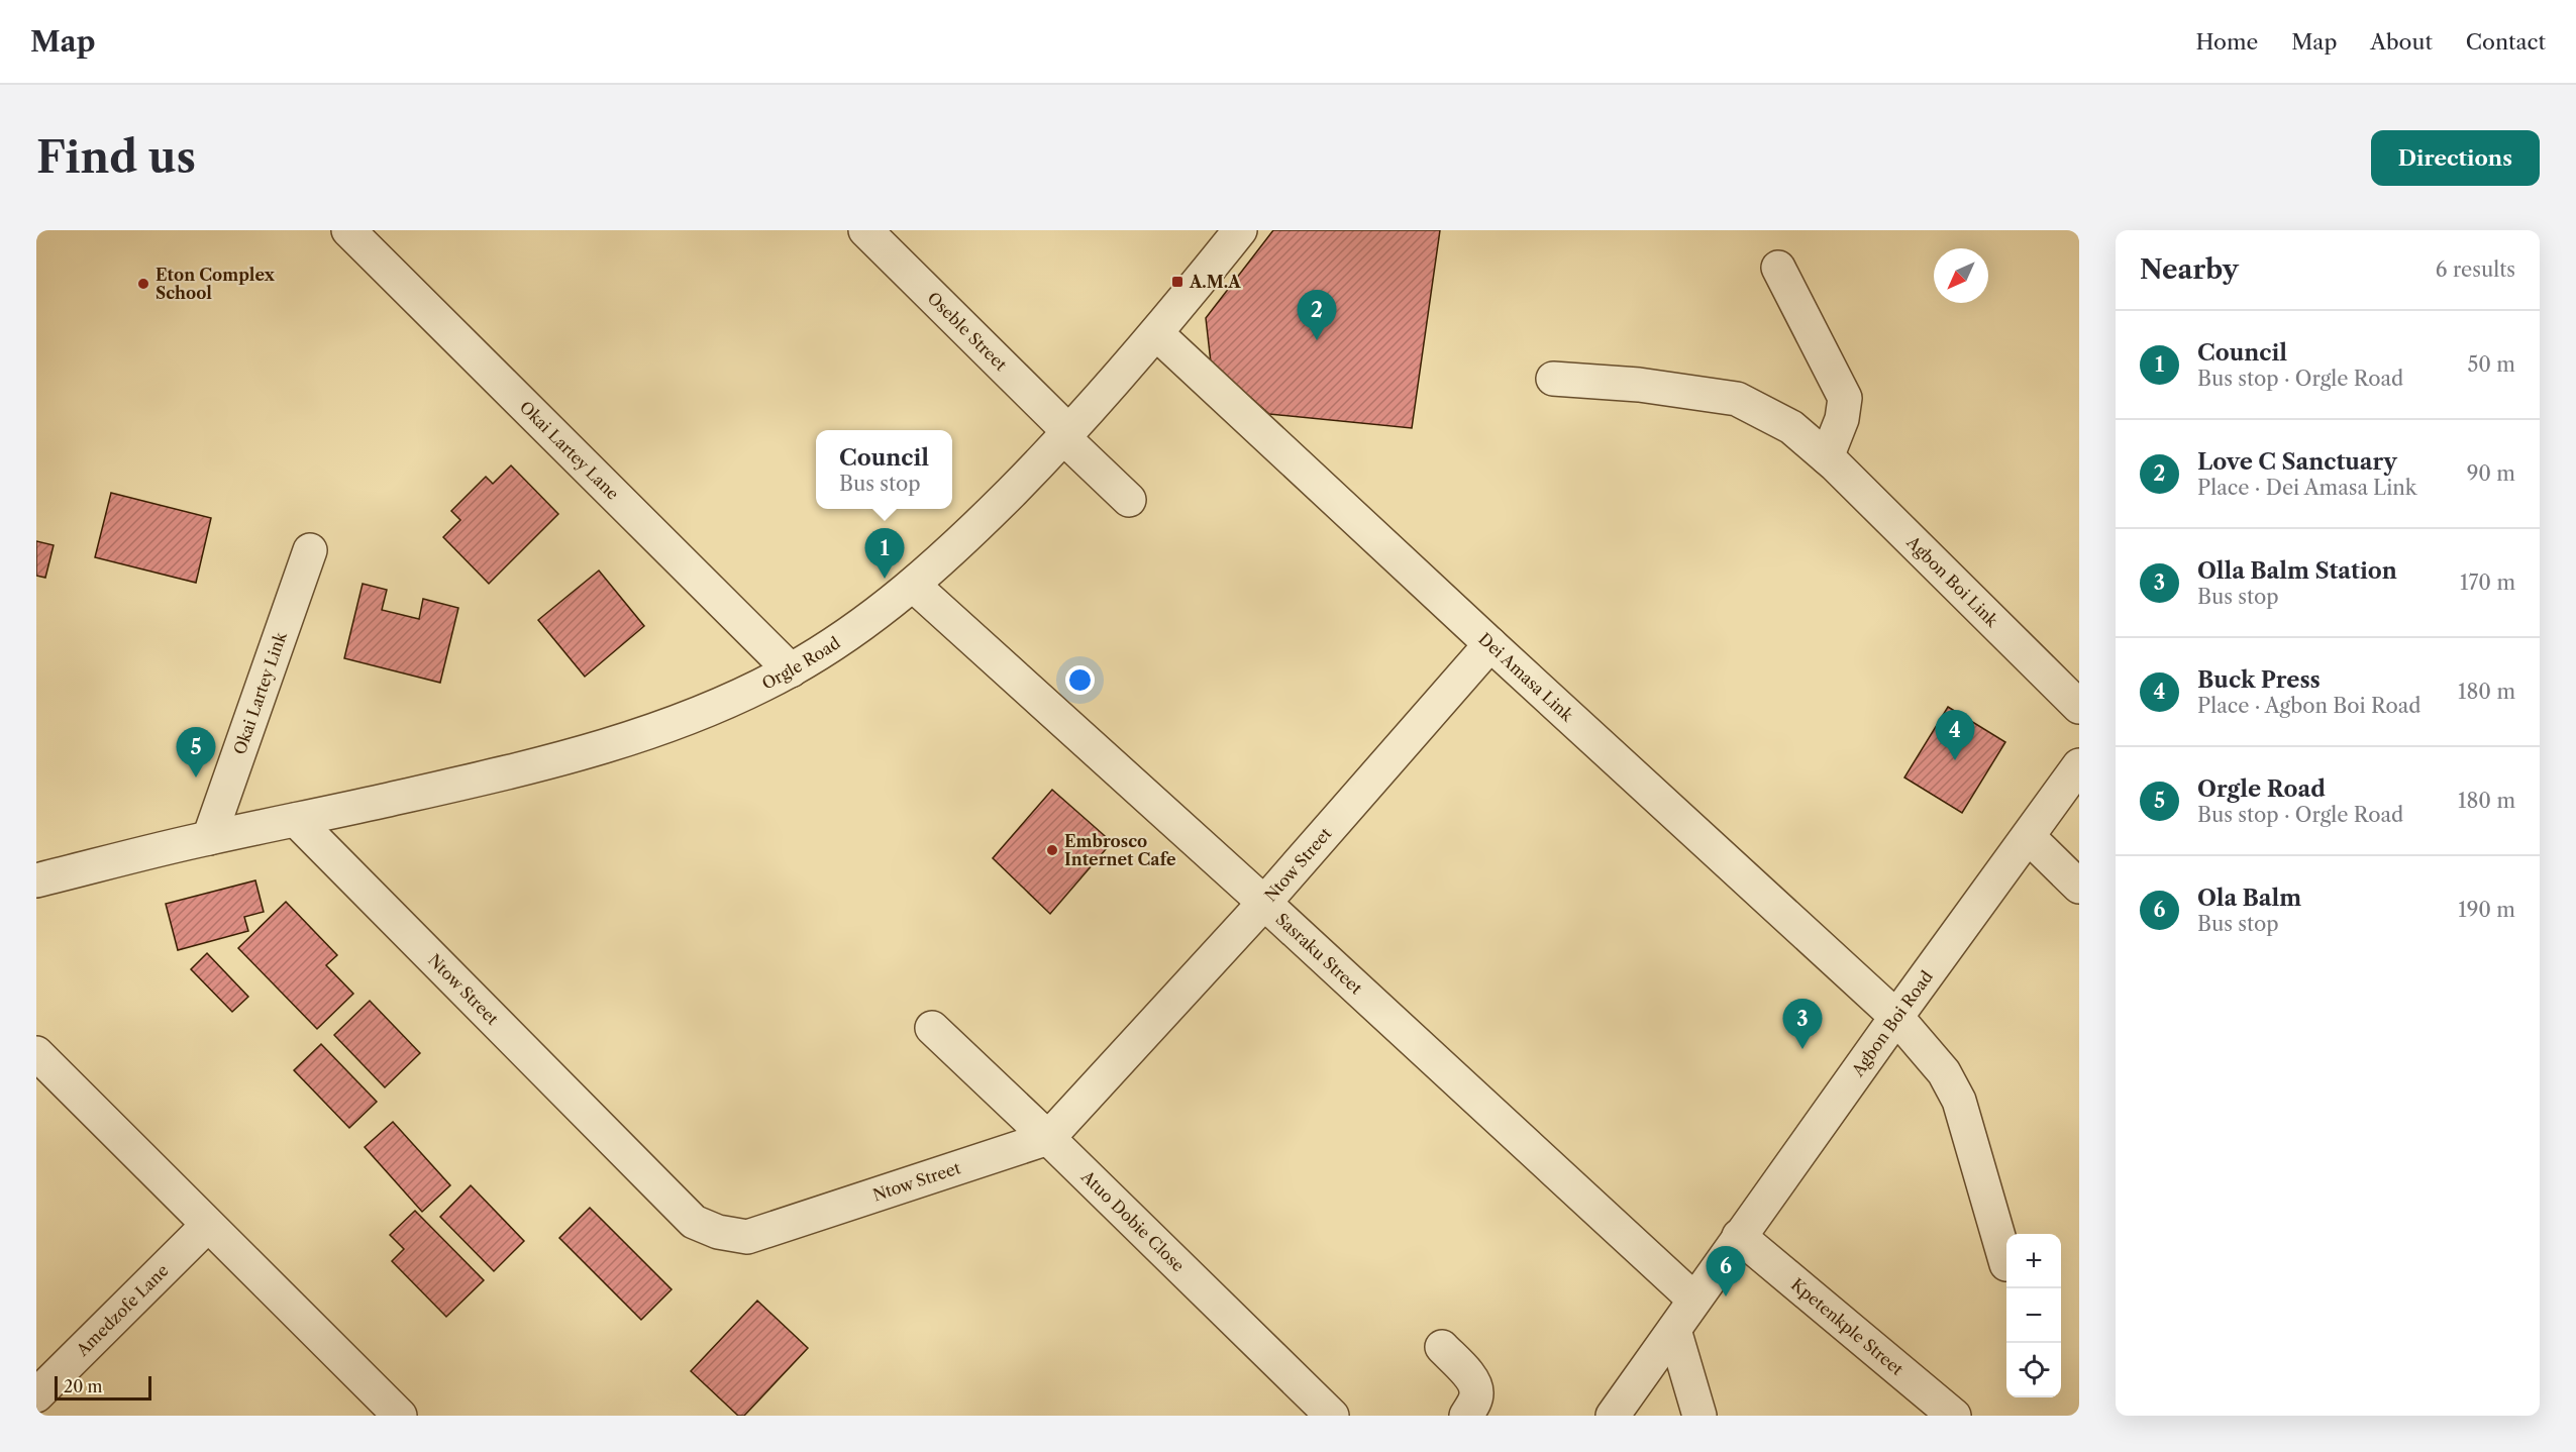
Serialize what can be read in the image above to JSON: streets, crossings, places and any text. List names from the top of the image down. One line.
{"streets":{"street":["Oseble Street","Okai Lartey Lane","Agbon Boi Link","Orgle Road","Dei Amasa Link","Okai Lartey Link","Ntow Street","Sasraku Street","Agbon Boi Road","Atuo Dobie Close","Amedzofe Lane","Kpetenkple Street"]},"crossings":[["Oseble Street","Orgle Road"],["Okai Lartey Lane","Orgle Road"],["Orgle Road","Dei Amasa Link"],["Orgle Road","Okai Lartey Link"],["Orgle Road","Ntow Street"],["Orgle Road","Sasraku Street"],["Dei Amasa Link","Ntow Street"],["Dei Amasa Link","Agbon Boi Road"],["Ntow Street","Sasraku Street"],["Ntow Street","Atuo Dobie Close"],["Sasraku Street","Agbon Boi Road"],["Agbon Boi Road","Kpetenkple Street"]],"places":{"transit":["A.M.A"],"other":["Eton Complex School","Embrosco Internet Cafe"]},"scale_bar":"20 m","north":"bottom left","page":{"header":"Map","nav":["Home","Map","About","Contact"],"buttons":"Directions","title":"Find us","heading":["Nearby","6 results"],"pins":["2","1","4","5","3","6"],"list":[{"mark":"1","name":"Council","note":"Bus stop · Orgle Road","value":"50 m"},{"mark":"2","name":"Love C Sanctuary","note":"Place · Dei Amasa Link","value":"90 m"},{"mark":"3","name":"Olla Balm Station","note":"Bus stop","value":"170 m"},{"mark":"4","name":"Buck Press","note":"Place · Agbon Boi Road","value":"180 m"},{"mark":"5","name":"Orgle Road","note":"Bus stop · Orgle Road","value":"180 m"},{"mark":"6","name":"Ola Balm","note":"Bus stop","value":"190 m"}],"popup":["Council","Bus stop"],"map_buttons":["+","−"],"scale":"20 m"}}
